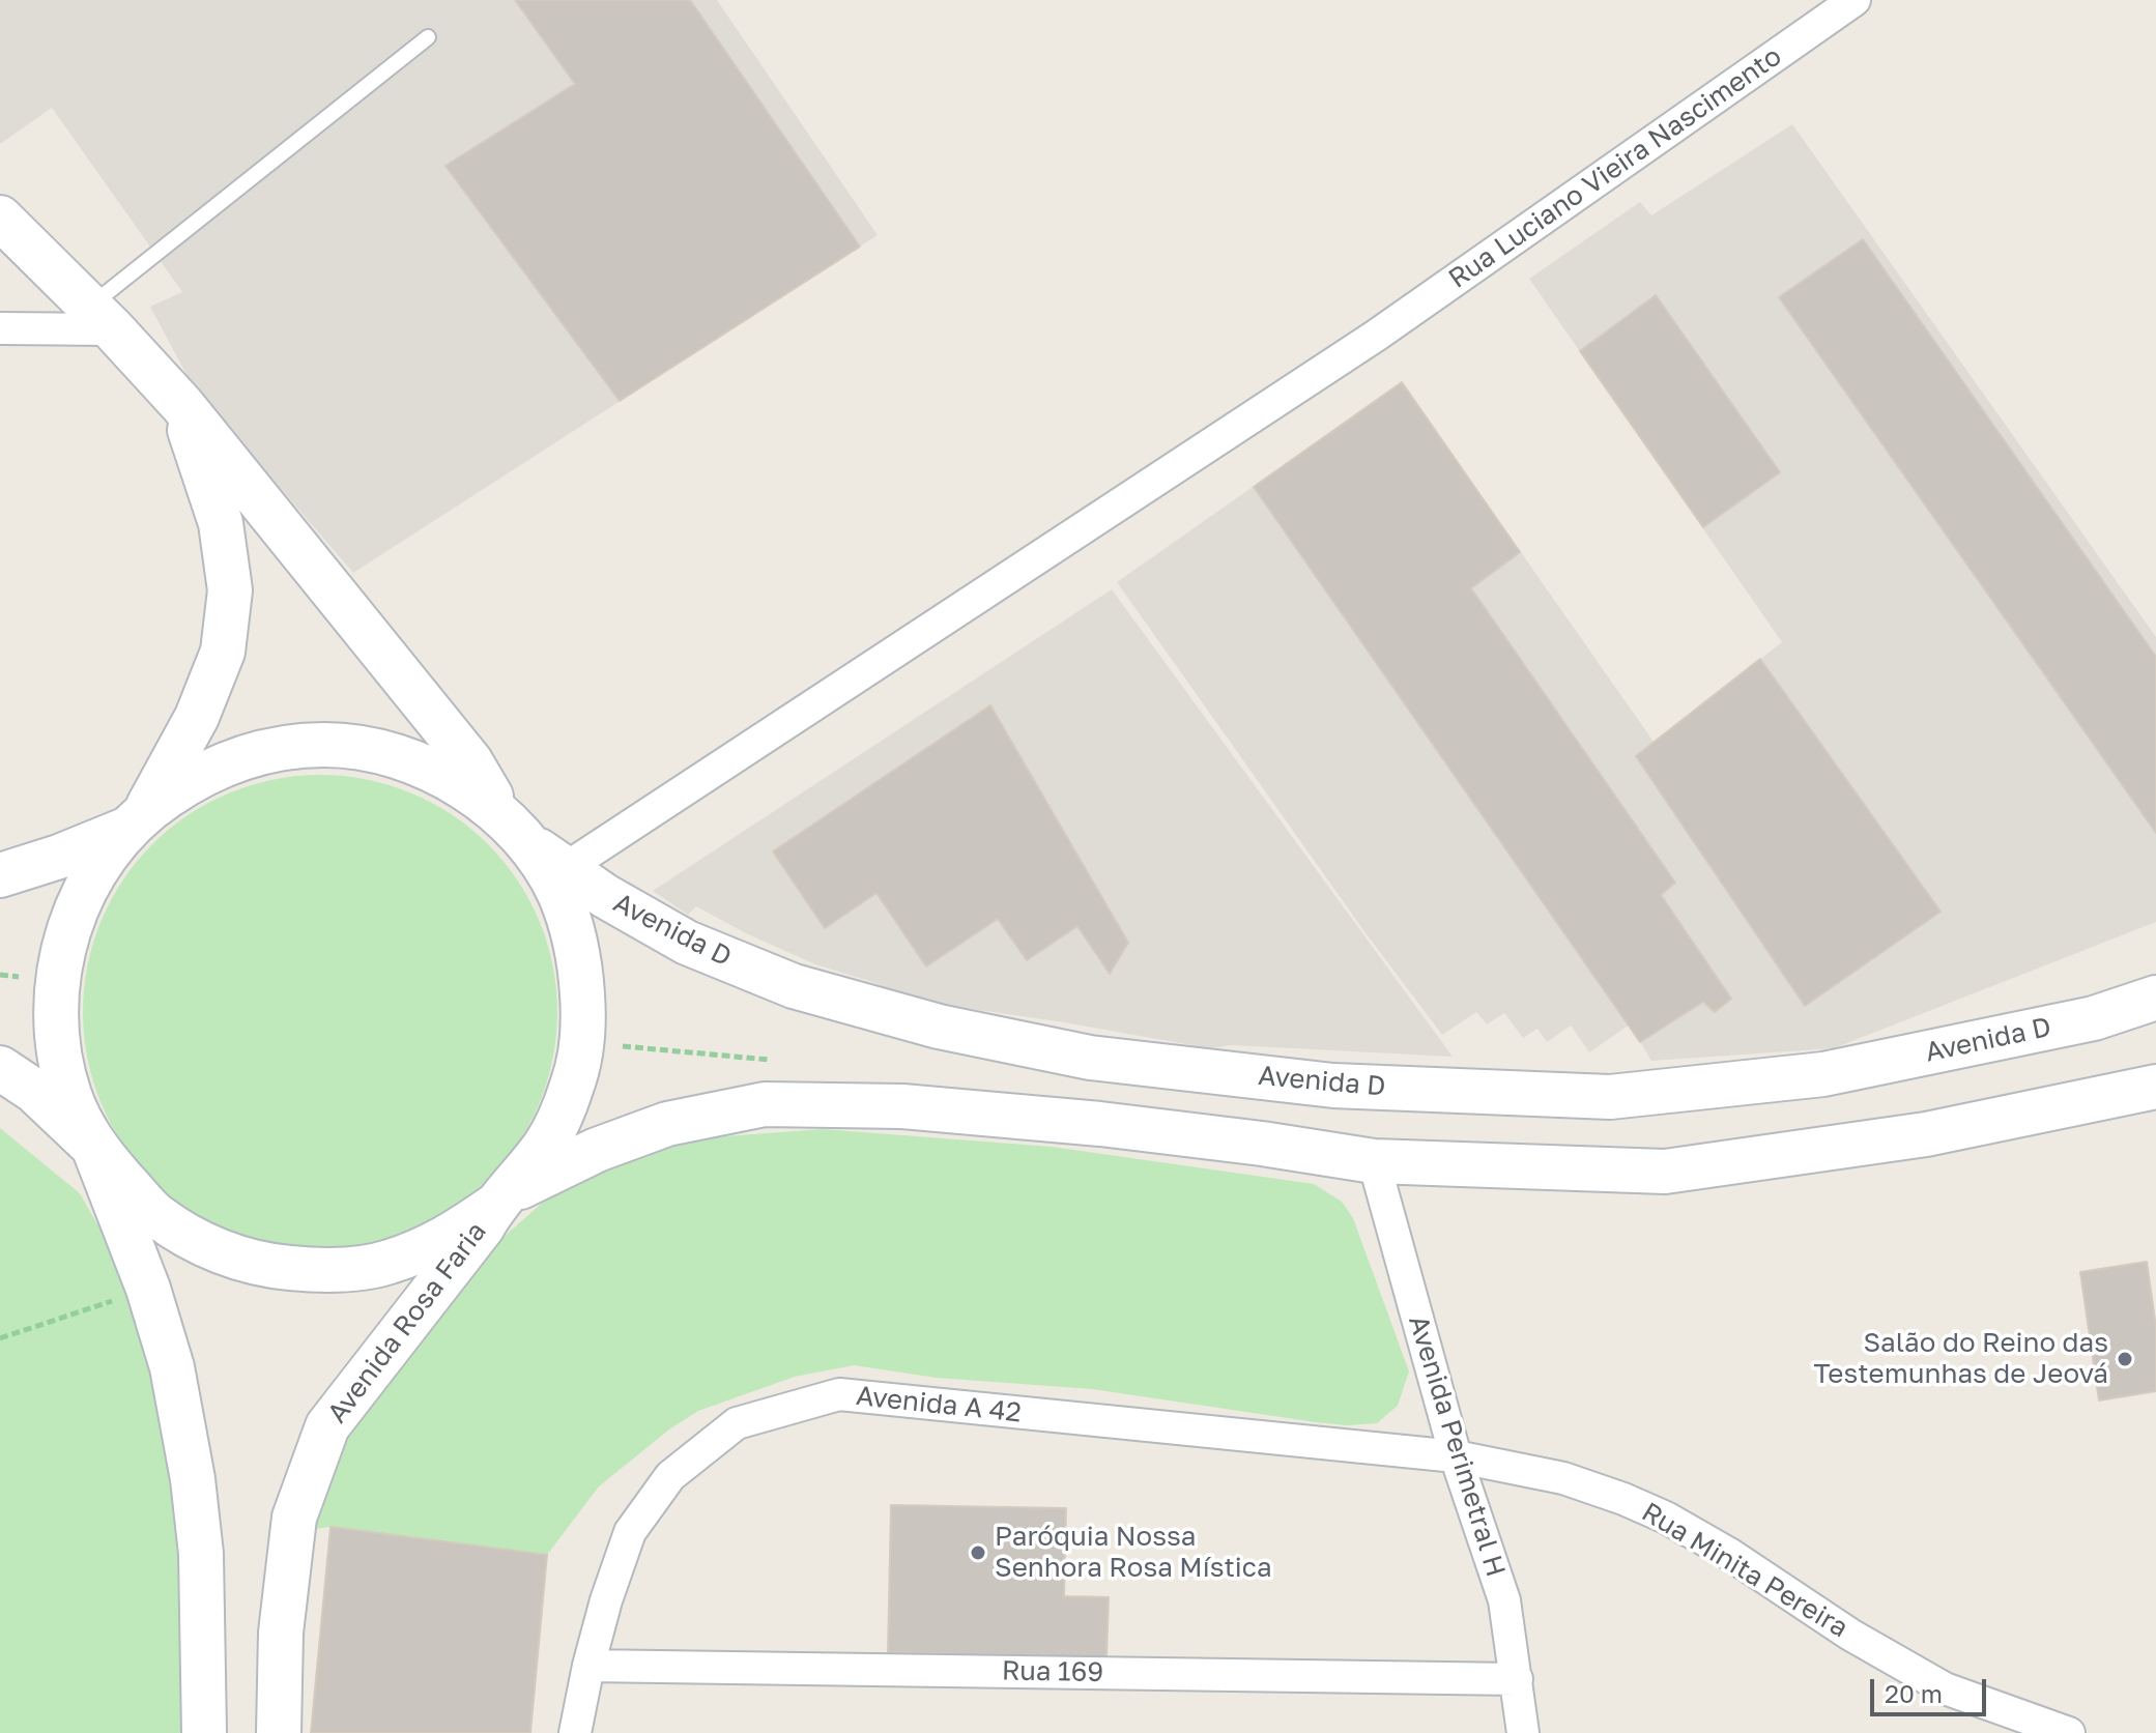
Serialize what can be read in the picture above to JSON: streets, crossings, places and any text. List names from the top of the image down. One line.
{"streets":{"street":["Rua Luciano Vieira Nascimento","Avenida D","Avenida Rosa Faria","Avenida A 42","Avenida Perimetral H","Rua Minita Pereira","Rua 169"]},"crossings":[["Rua Luciano Vieira Nascimento","Avenida D"],["Avenida A 42","Avenida Perimetral H"],["Avenida A 42","Rua Minita Pereira"],["Avenida A 42","Rua 169"],["Avenida Perimetral H","Rua Minita Pereira"],["Avenida Perimetral H","Rua 169"]],"places":["Salão do Reino das Testemunhas de Jeová","Paróquia Nossa Senhora Rosa Mística"],"scale_bar":"20 m"}
